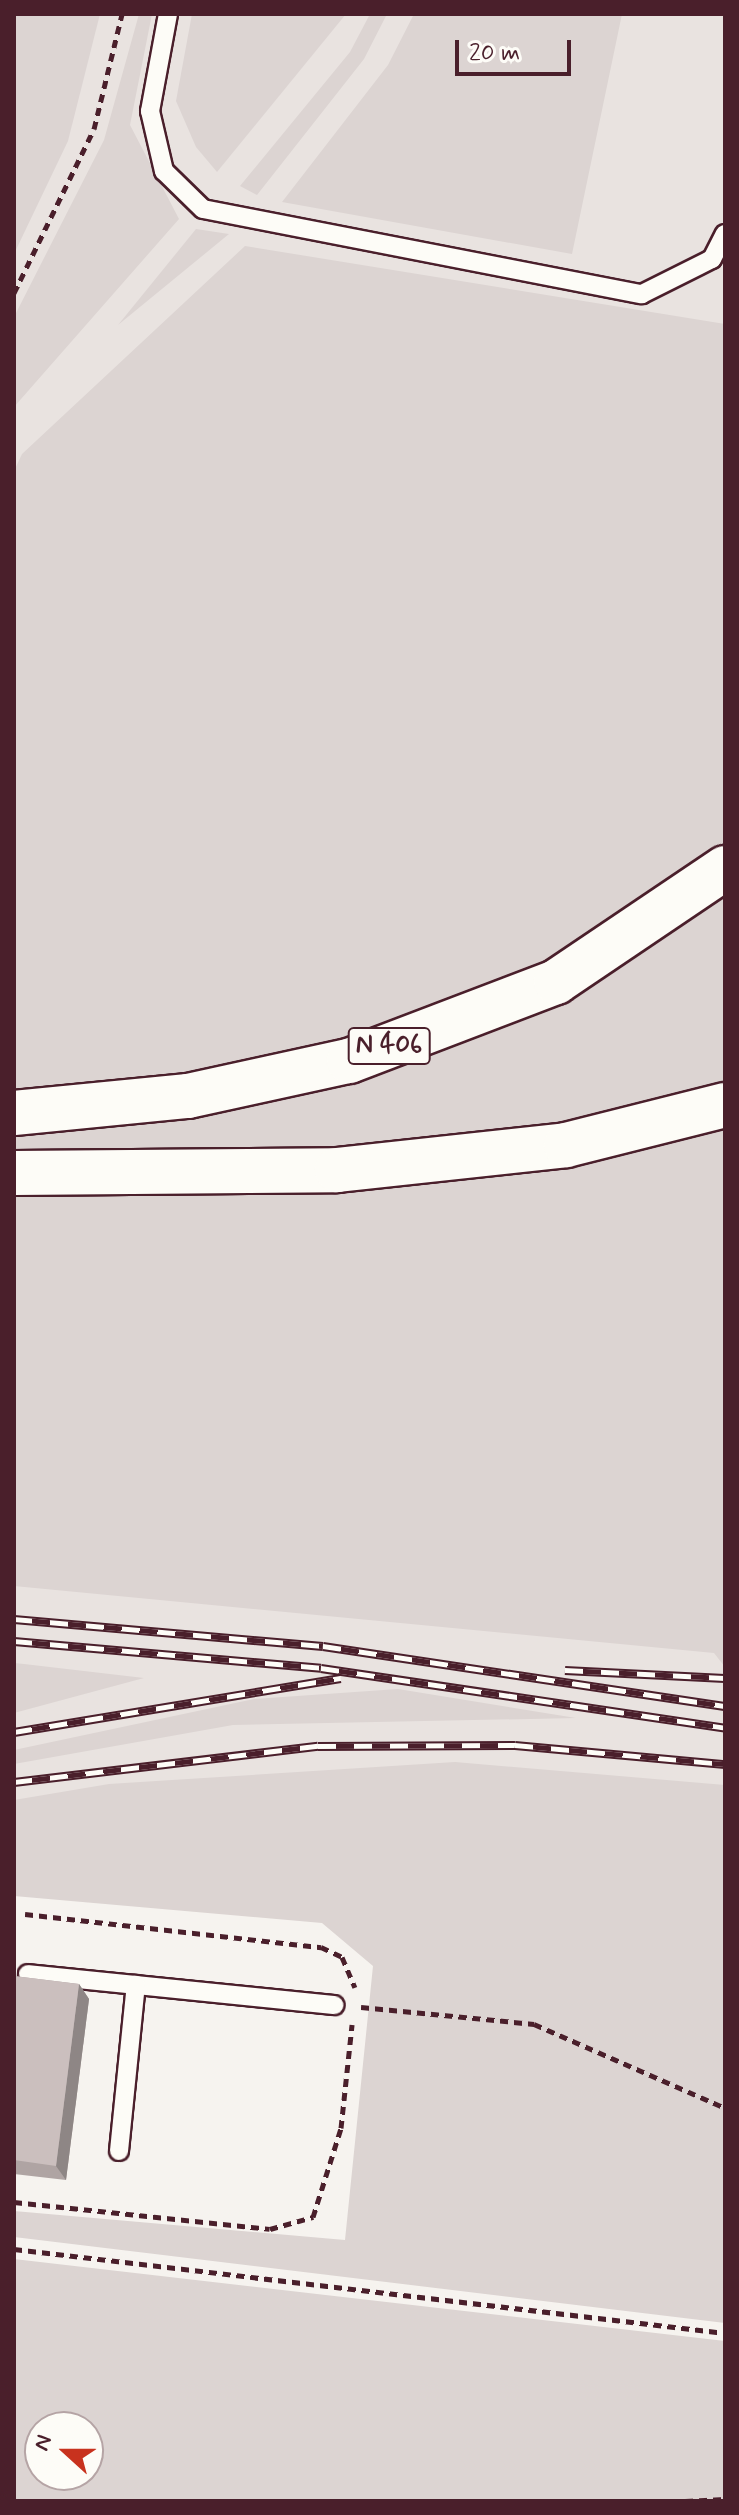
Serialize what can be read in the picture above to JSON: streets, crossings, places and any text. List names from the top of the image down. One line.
{"streets":{"highway":["N 406"]},"scale_bar":"20 m","north":"left"}
